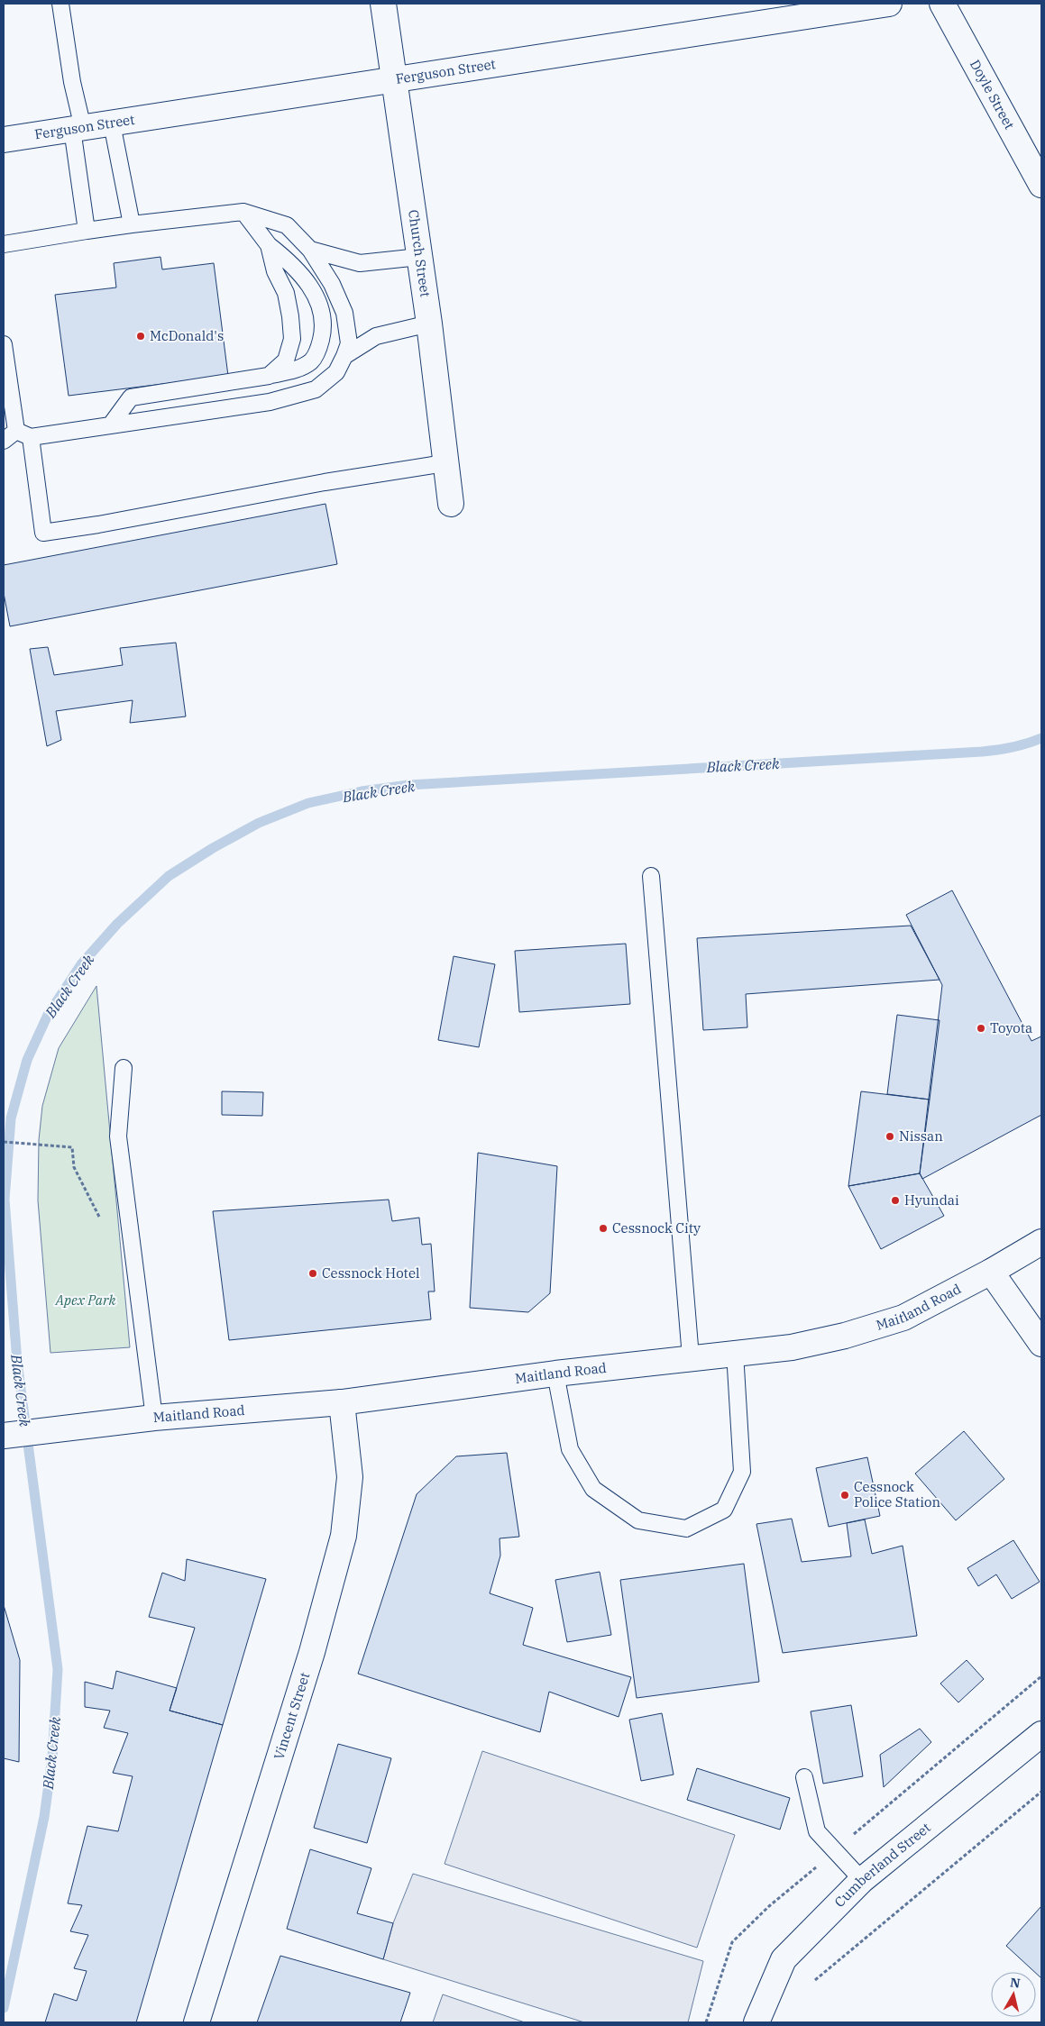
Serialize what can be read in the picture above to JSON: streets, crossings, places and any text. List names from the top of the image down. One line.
{"streets":{"street":["Ferguson Street","Doyle Street","Church Street","Maitland Road","Vincent Street","Cumberland Street"]},"crossings":[["Ferguson Street","Church Street"],["Maitland Road","Vincent Street"]],"water":["Black Creek"],"parks":["Apex Park"],"places":["McDonald's","Toyota","Nissan","Hyundai","Cessnock City","Cessnock Hotel","Cessnock Police Station"],"north":"top"}
